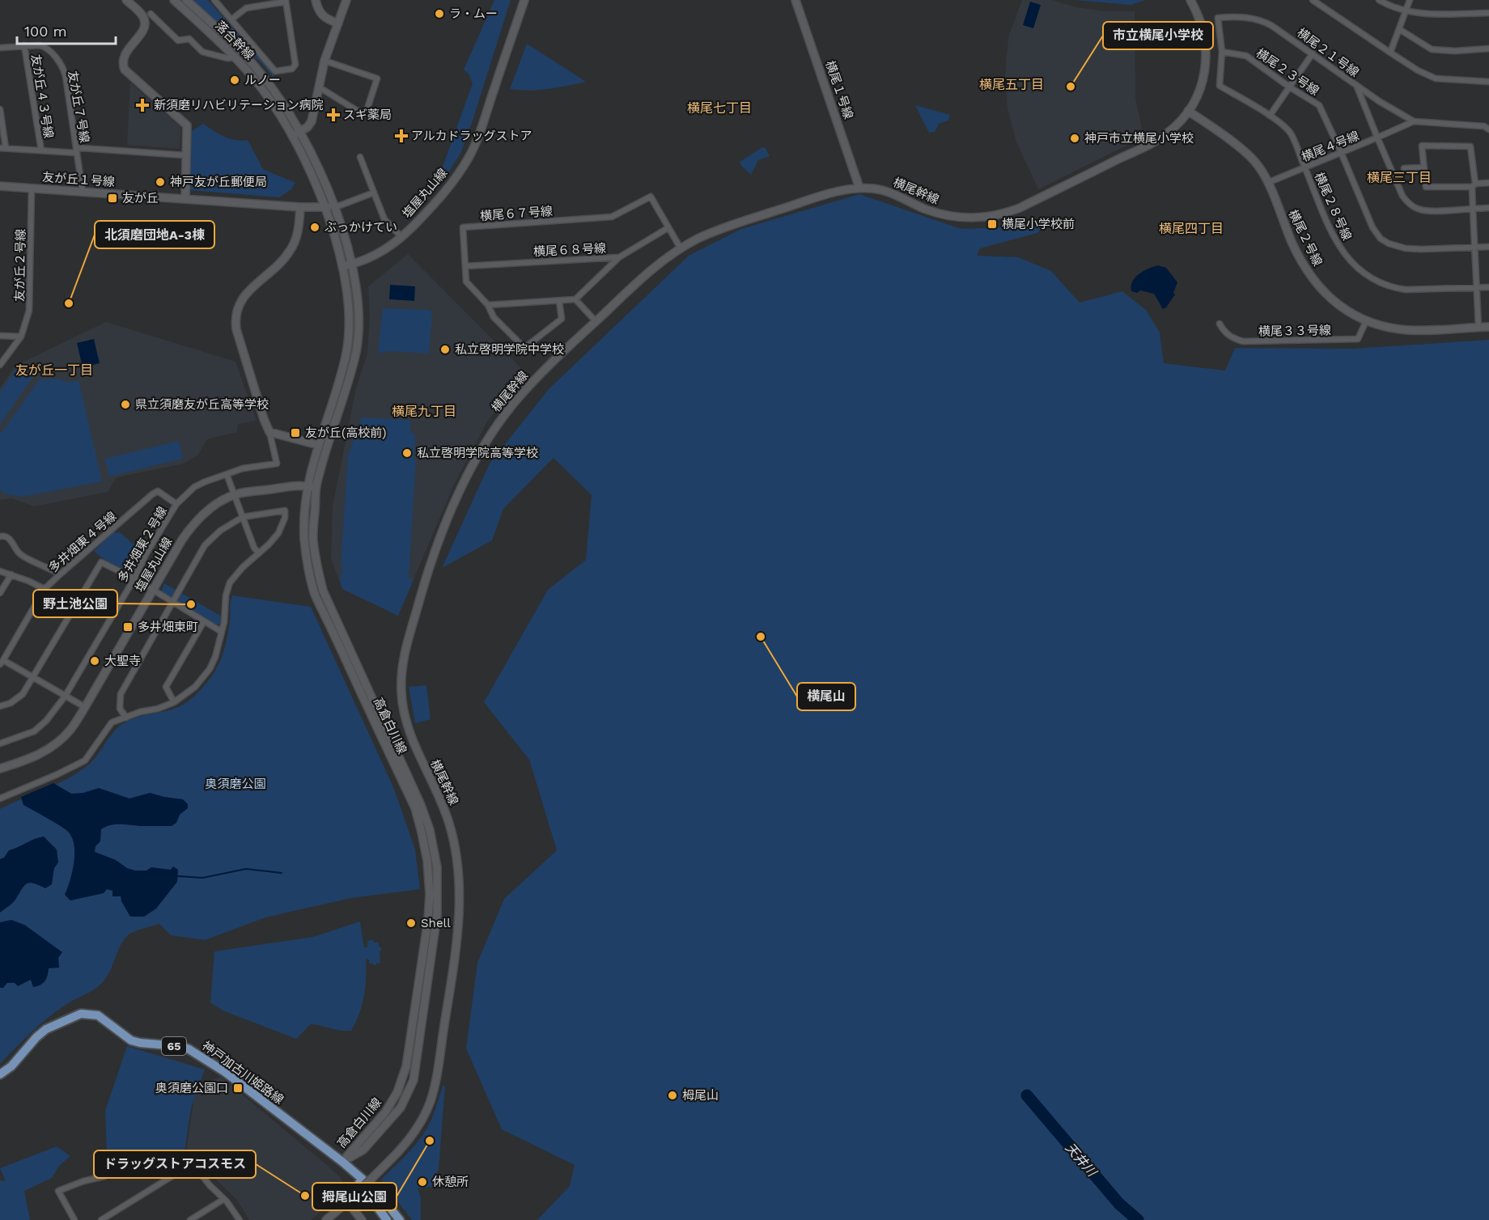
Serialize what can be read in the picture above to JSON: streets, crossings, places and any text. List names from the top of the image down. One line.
{"streets":{"main road":["65","神戸加古川姫路線"],"street":["落合幹線","横尾２１号線","横尾２３号線","横尾１号線","友が丘４３号線","友が丘７号線","横尾４号線","友が丘１号線","横尾幹線","塩屋丸山線","横尾２８号線","横尾６７号線","横尾２号線","横尾６８号線","友が丘２号線","横尾３３号線","多井畑東４号線","多井畑東２号線","高倉白川線"]},"crossings":[["横尾２１号線","横尾２３号線"],["横尾２１号線","横尾２８号線"],["横尾２３号線","横尾４号線"],["横尾１号線","横尾幹線"],["友が丘４３号線","友が丘７号線"],["友が丘７号線","友が丘１号線"],["横尾４号線","横尾２８号線"],["横尾４号線","横尾２号線"],["友が丘１号線","友が丘２号線"],["横尾幹線","横尾６７号線"],["横尾幹線","横尾２号線"],["塩屋丸山線","高倉白川線"],["横尾６７号線","横尾６８号線"],["横尾２号線","横尾３３号線"],["多井畑東４号線","多井畑東２号線"],["高倉白川線","神戸加古川姫路線"]],"districts":["横尾五丁目","横尾七丁目","横尾三丁目","横尾四丁目","友が丘一丁目","横尾九丁目"],"water":["天井川"],"parks":["奥須磨公園"],"places":{"other":["ラ・ムー","ルノー","市立横尾小学校","神戸市立横尾小学校","神戸友が丘郵便局","ぶっかけてい","北須磨団地A-3棟","私立啓明学院中学校","県立須磨友が丘高等学校","私立啓明学院高等学校","野土池公園","横尾山","大聖寺","Shell","栂尾山","拇尾山公園","休憩所","ドラッグストアコスモス"],"health":["新須磨リハビリテーション病院","スギ薬局","アルカドラッグストア"],"transit":["友が丘","横尾小学校前","友が丘(高校前)","多井畑東町","奥須磨公園口"]},"scale_bar":"100 m"}
